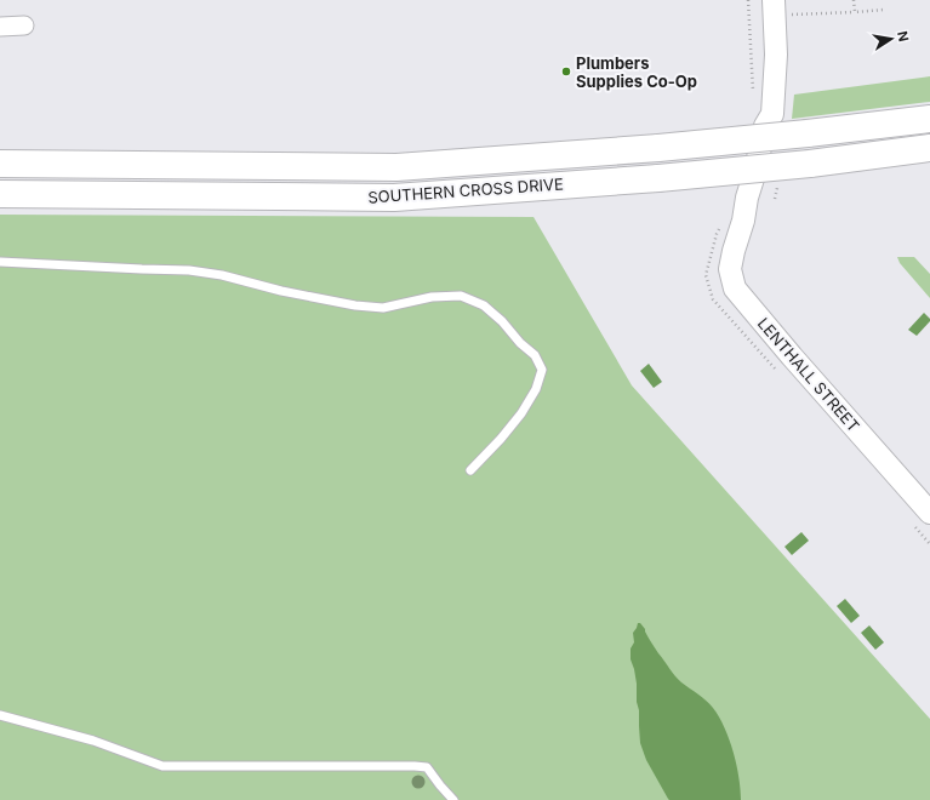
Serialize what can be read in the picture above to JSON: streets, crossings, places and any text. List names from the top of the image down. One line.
{"streets":{"highway":["SOUTHERN CROSS DRIVE"],"street":["LENTHALL STREET"]},"places":["Plumbers Supplies Co-Op"],"north":"right"}
